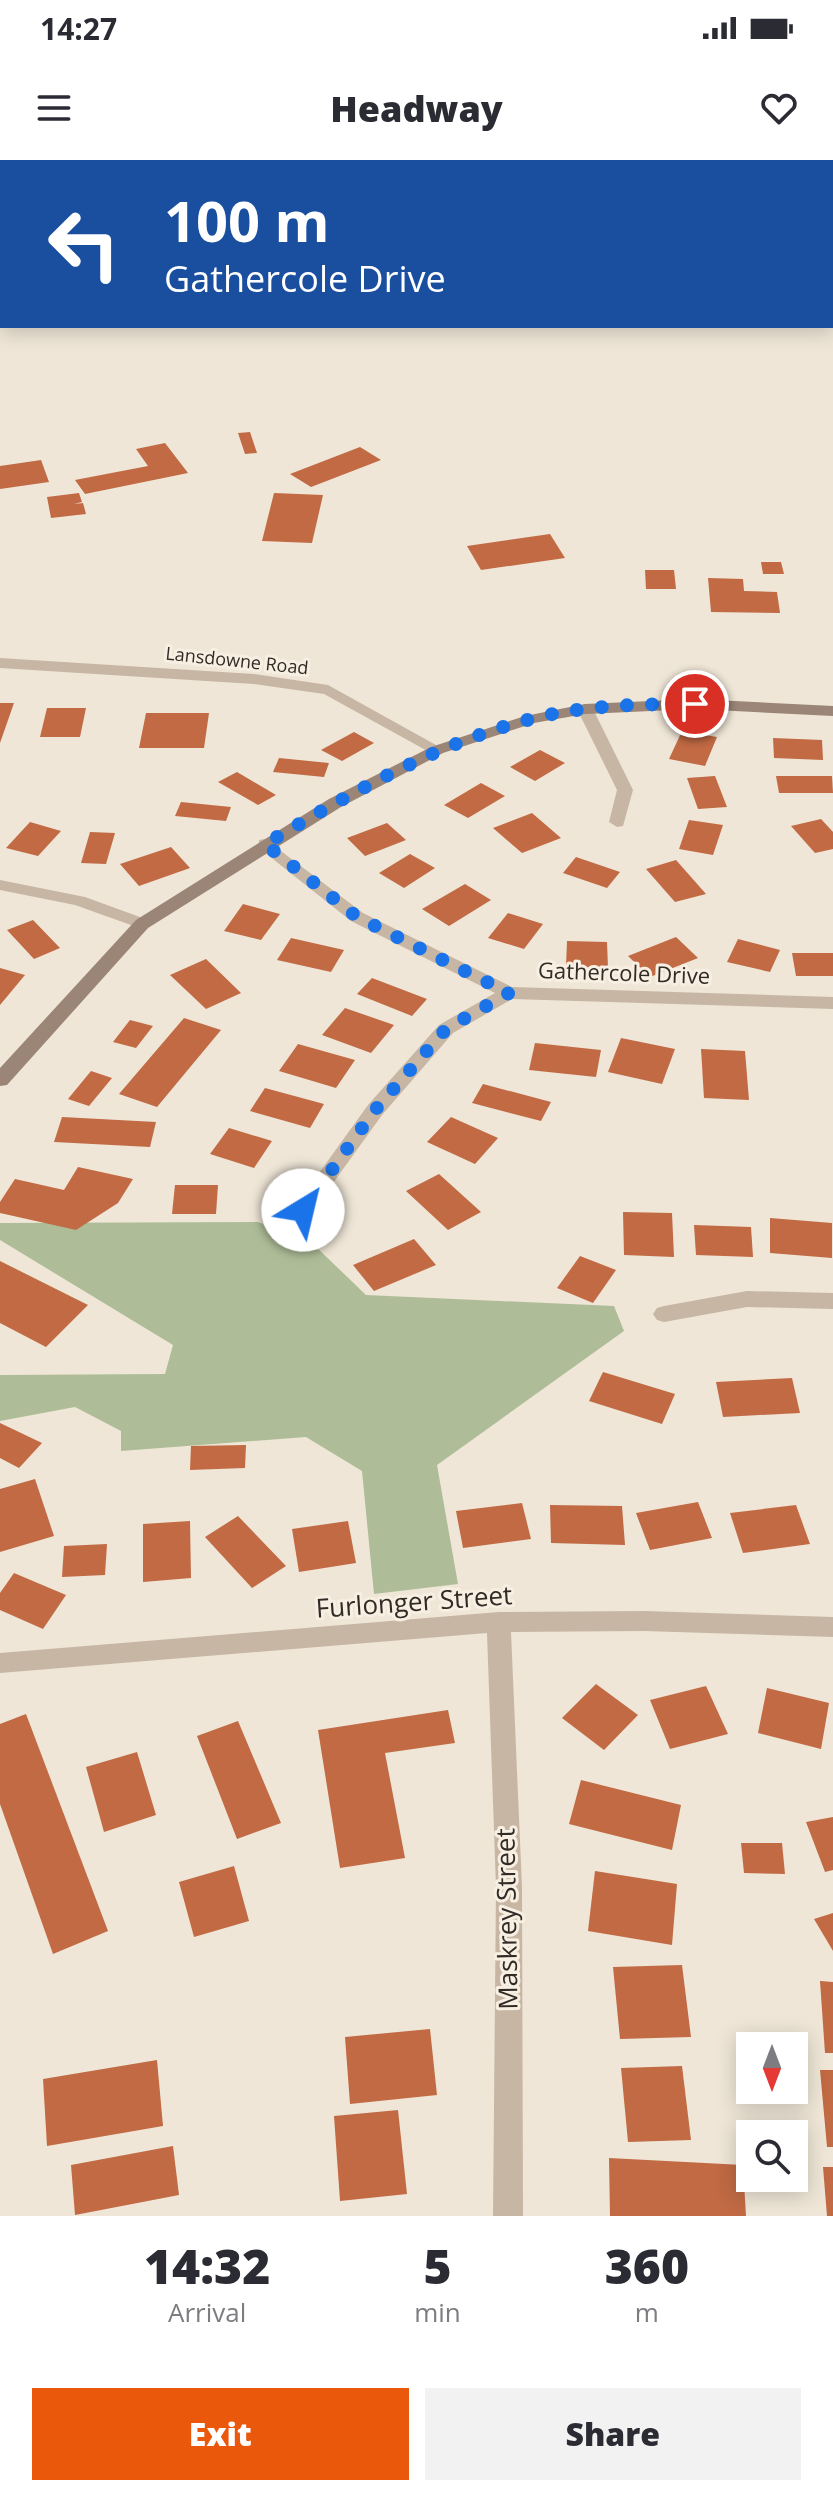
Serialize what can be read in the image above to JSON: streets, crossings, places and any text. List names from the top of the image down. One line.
{"streets":{"street":["Lansdowne Road","Gathercole Drive","Furlonger Street","Maskrey Street"]},"crossings":[["Furlonger Street","Maskrey Street"]],"north":"bottom","page":{"status":"14:27","header":"Headway","turn":["100 m","Gathercole Drive"],"eta":["14:32","Arrival","5","min","360","m"],"buttons":["Exit","Share"]}}
